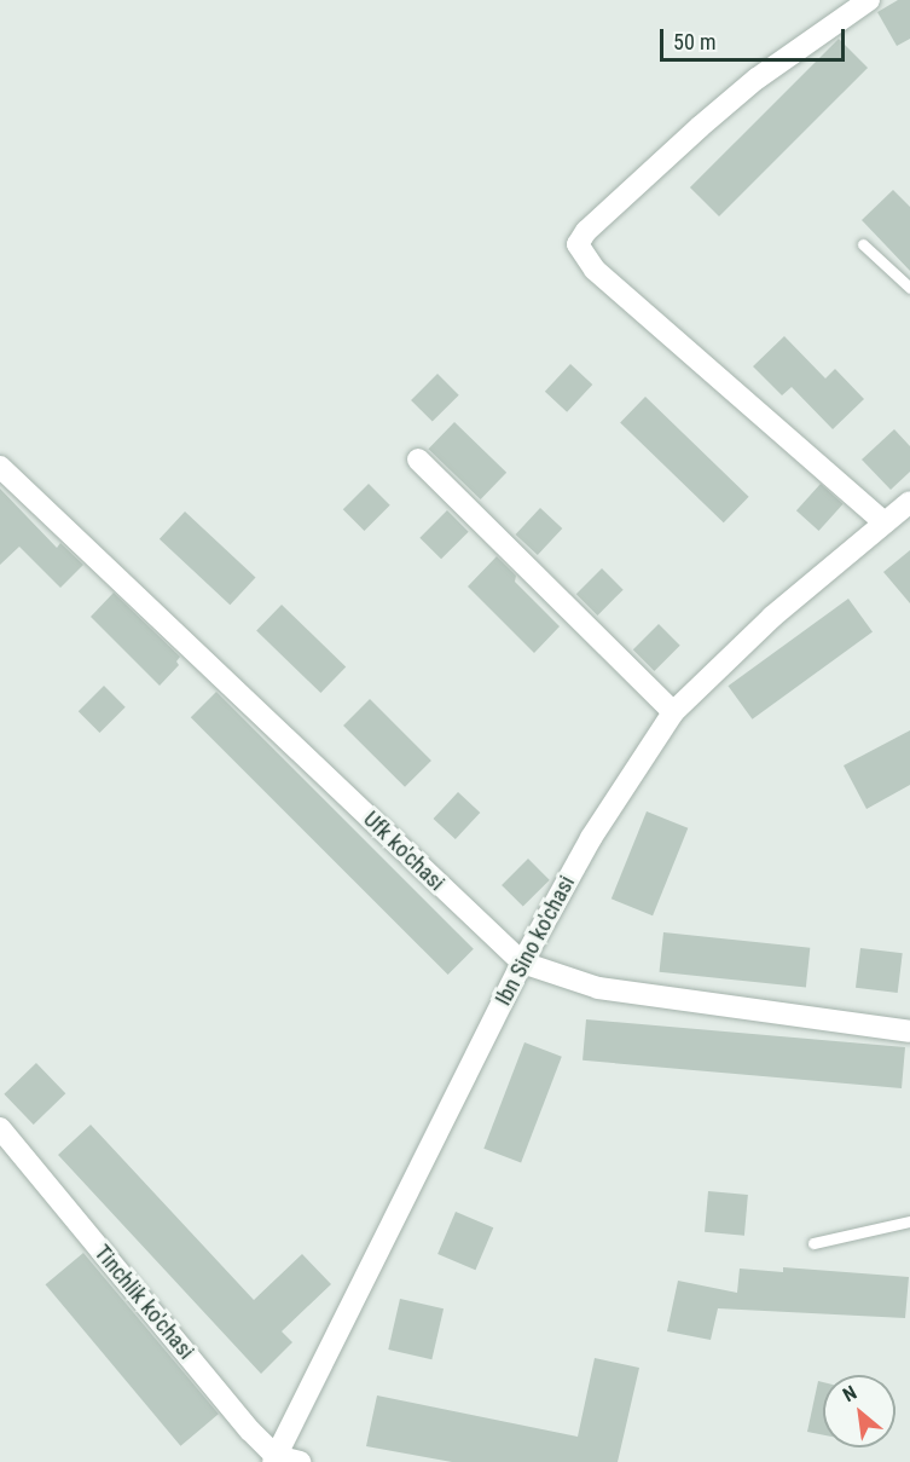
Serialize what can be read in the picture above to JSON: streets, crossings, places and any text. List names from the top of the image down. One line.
{"streets":{"street":["Ufk ko'chasi","Ibn Sino ko'chasi","Tinchlik ko'chasi"]},"crossings":[["Ufk ko'chasi","Ibn Sino ko'chasi"],["Ibn Sino ko'chasi","Tinchlik ko'chasi"]],"scale_bar":"50 m","north":"top left"}
